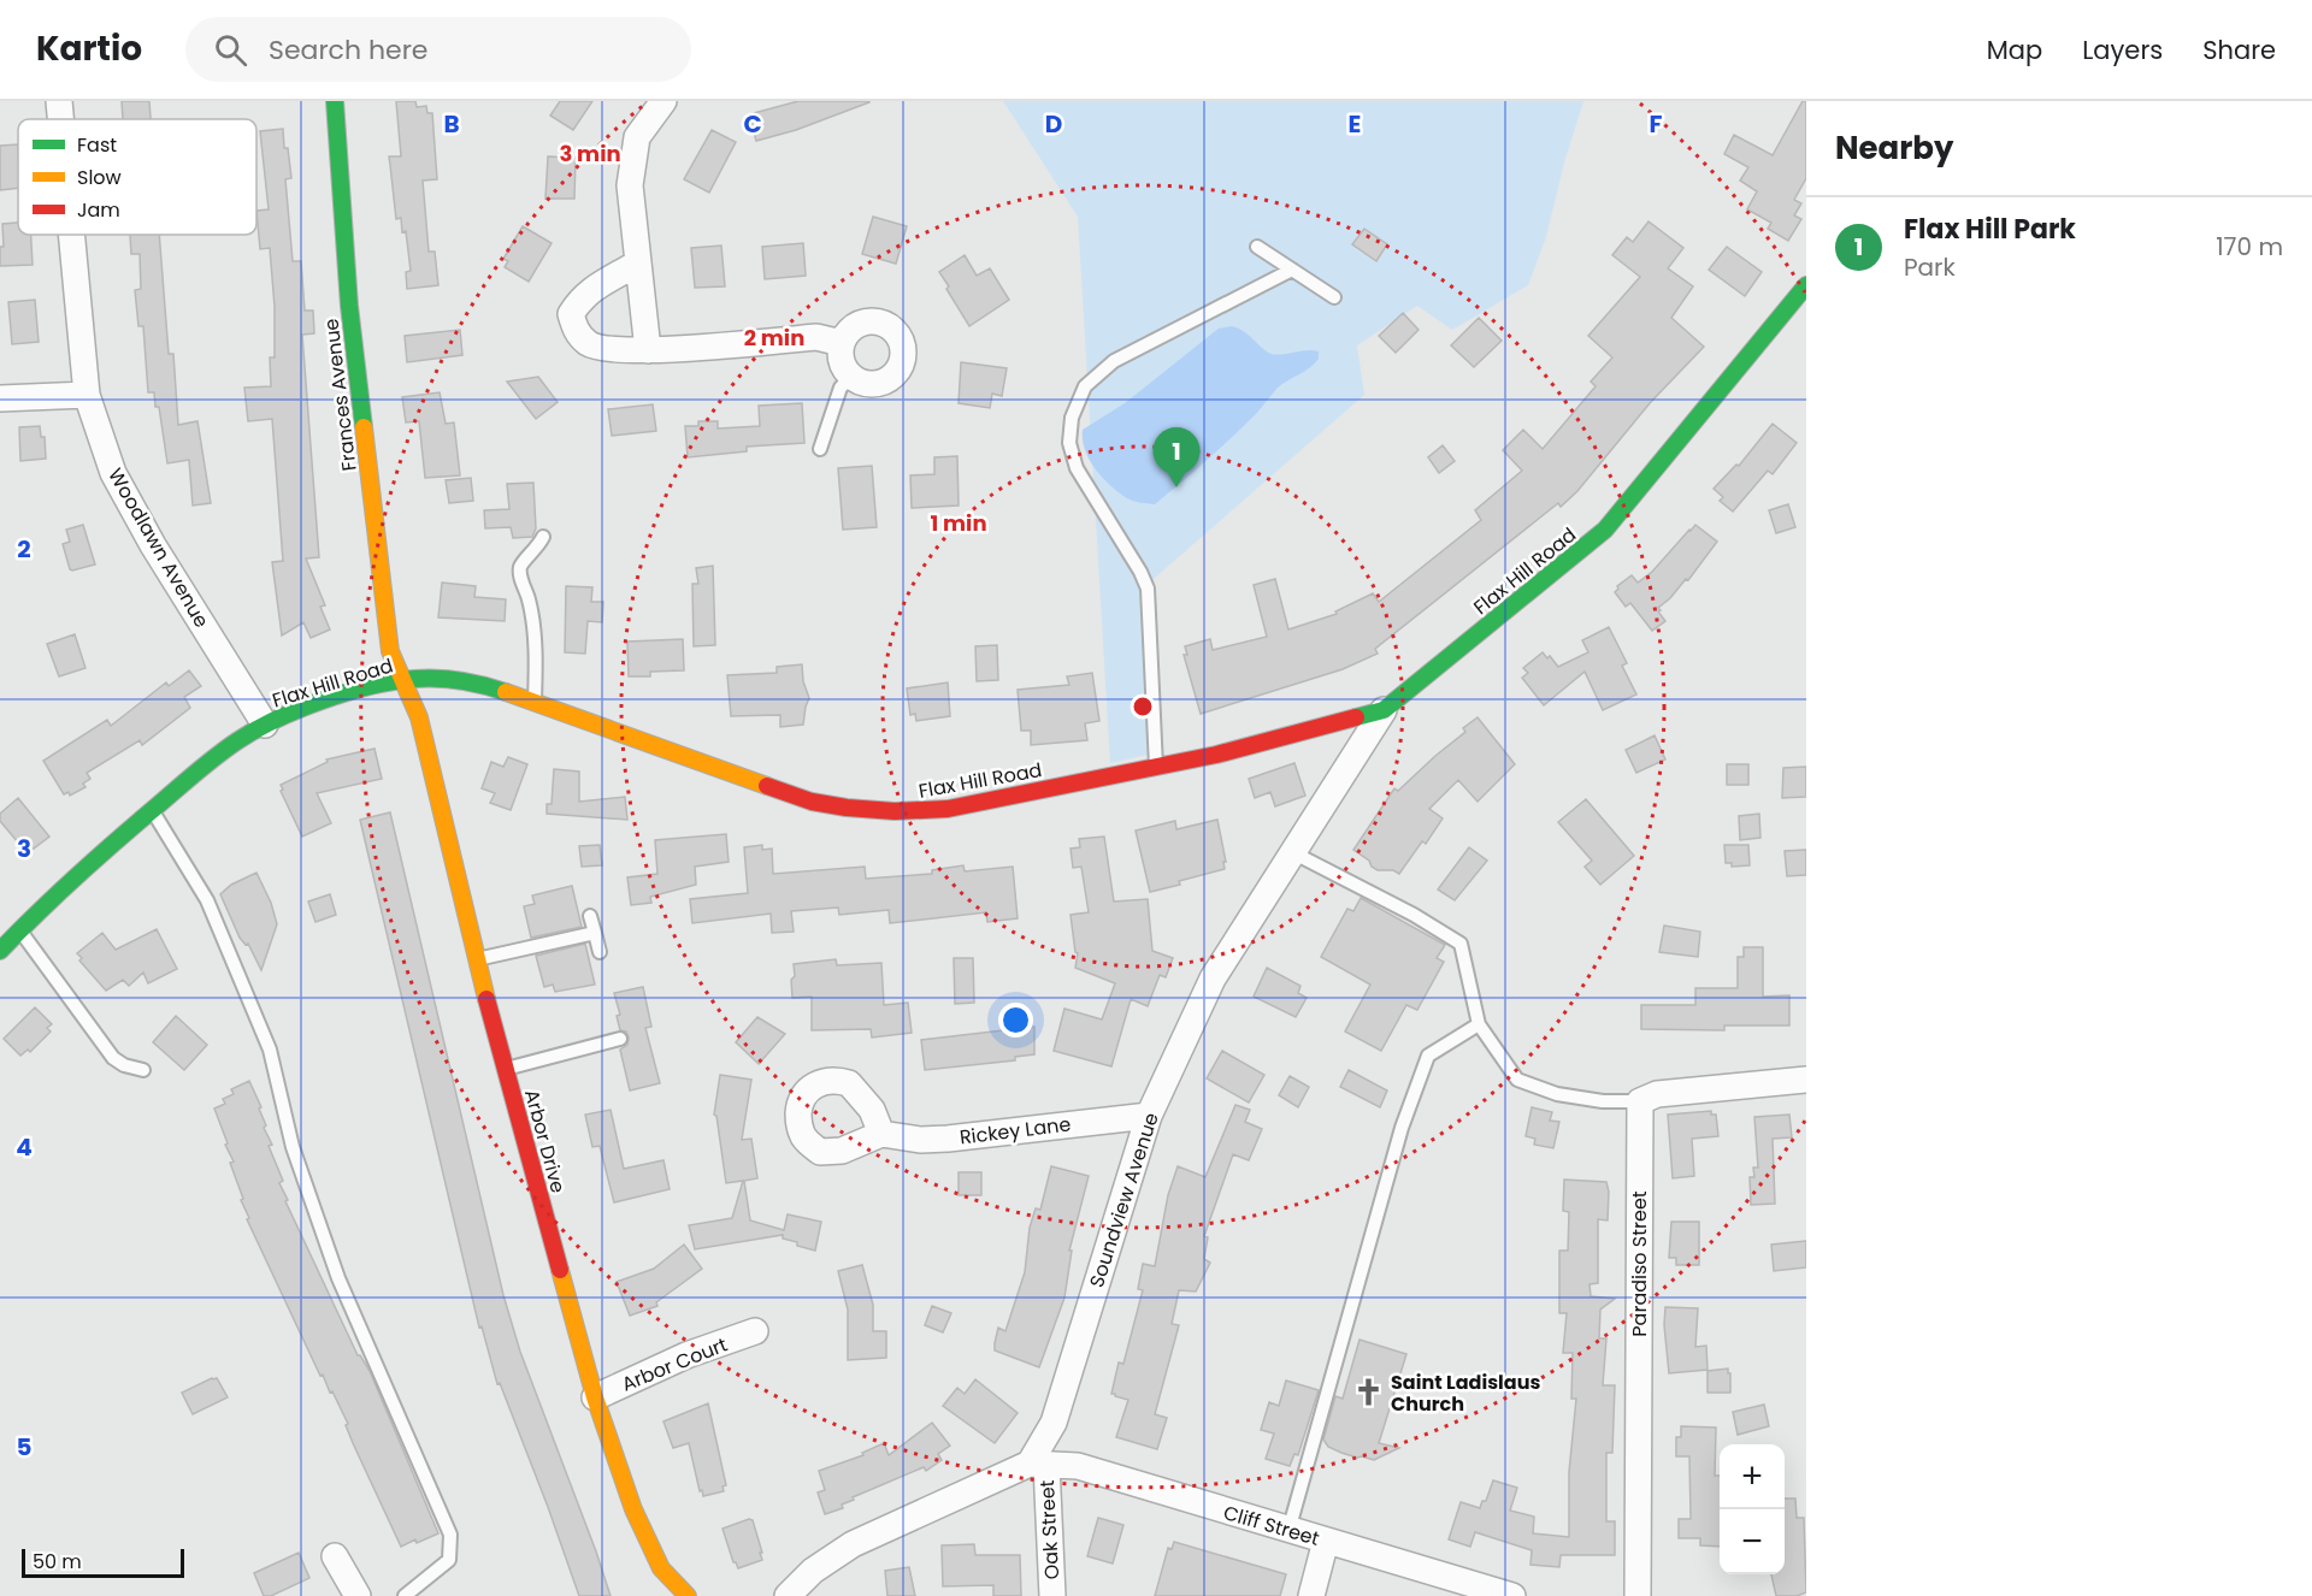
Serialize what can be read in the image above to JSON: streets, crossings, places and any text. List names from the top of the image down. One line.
{"streets":{"main road":["Frances Avenue","Flax Hill Road","Arbor Drive"],"street":["Woodlawn Avenue","Rickey Lane","Soundview Avenue","Paradiso Street","Arbor Court","Cliff Street","Oak Street"]},"crossings":[["Frances Avenue","Flax Hill Road"],["Frances Avenue","Arbor Drive"],["Woodlawn Avenue","Flax Hill Road"],["Flax Hill Road","Arbor Drive"],["Flax Hill Road","Soundview Avenue"],["Rickey Lane","Soundview Avenue"],["Arbor Drive","Arbor Court"],["Soundview Avenue","Cliff Street"],["Soundview Avenue","Oak Street"],["Cliff Street","Oak Street"]],"places":{"church":["Saint Ladislaus Church"]},"legend":["Fast","Slow","Jam"],"scale_bar":"50 m","page":{"header":"Kartio","search":"Search here","nav":["Map","Layers","Share"],"heading":"Nearby","list":[{"mark":"1","name":"Flax Hill Park","note":"Park","value":"170 m"}],"pins":"1","map_buttons":["+","−"],"scale":"50 m"},"grid":{"columns":["B","C","D","E","F"],"rows":["2","3","4","5"]},"rings":["3 min","2 min","1 min"]}
